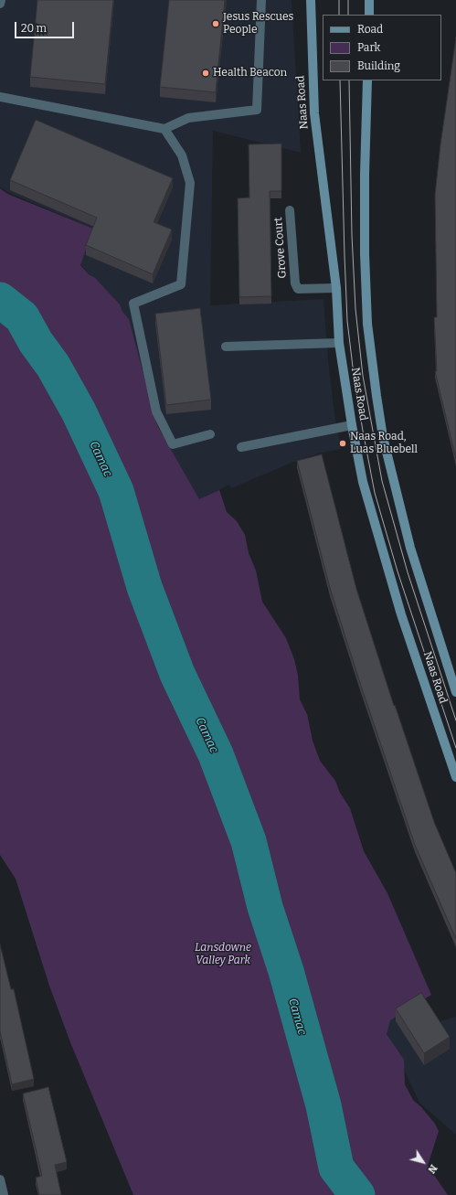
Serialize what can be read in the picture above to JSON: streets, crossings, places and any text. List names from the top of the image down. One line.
{"streets":{"main road":["Naas Road"],"street":["Grove Court"]},"crossings":[["Naas Road","Grove Court"]],"water":["Camac"],"parks":["Lansdowne Valley Park"],"places":["Jesus Rescues People","Health Beacon","Naas Road, Luas Bluebell"],"legend":["Road","Park","Building"],"scale_bar":"20 m","north":"bottom right"}
